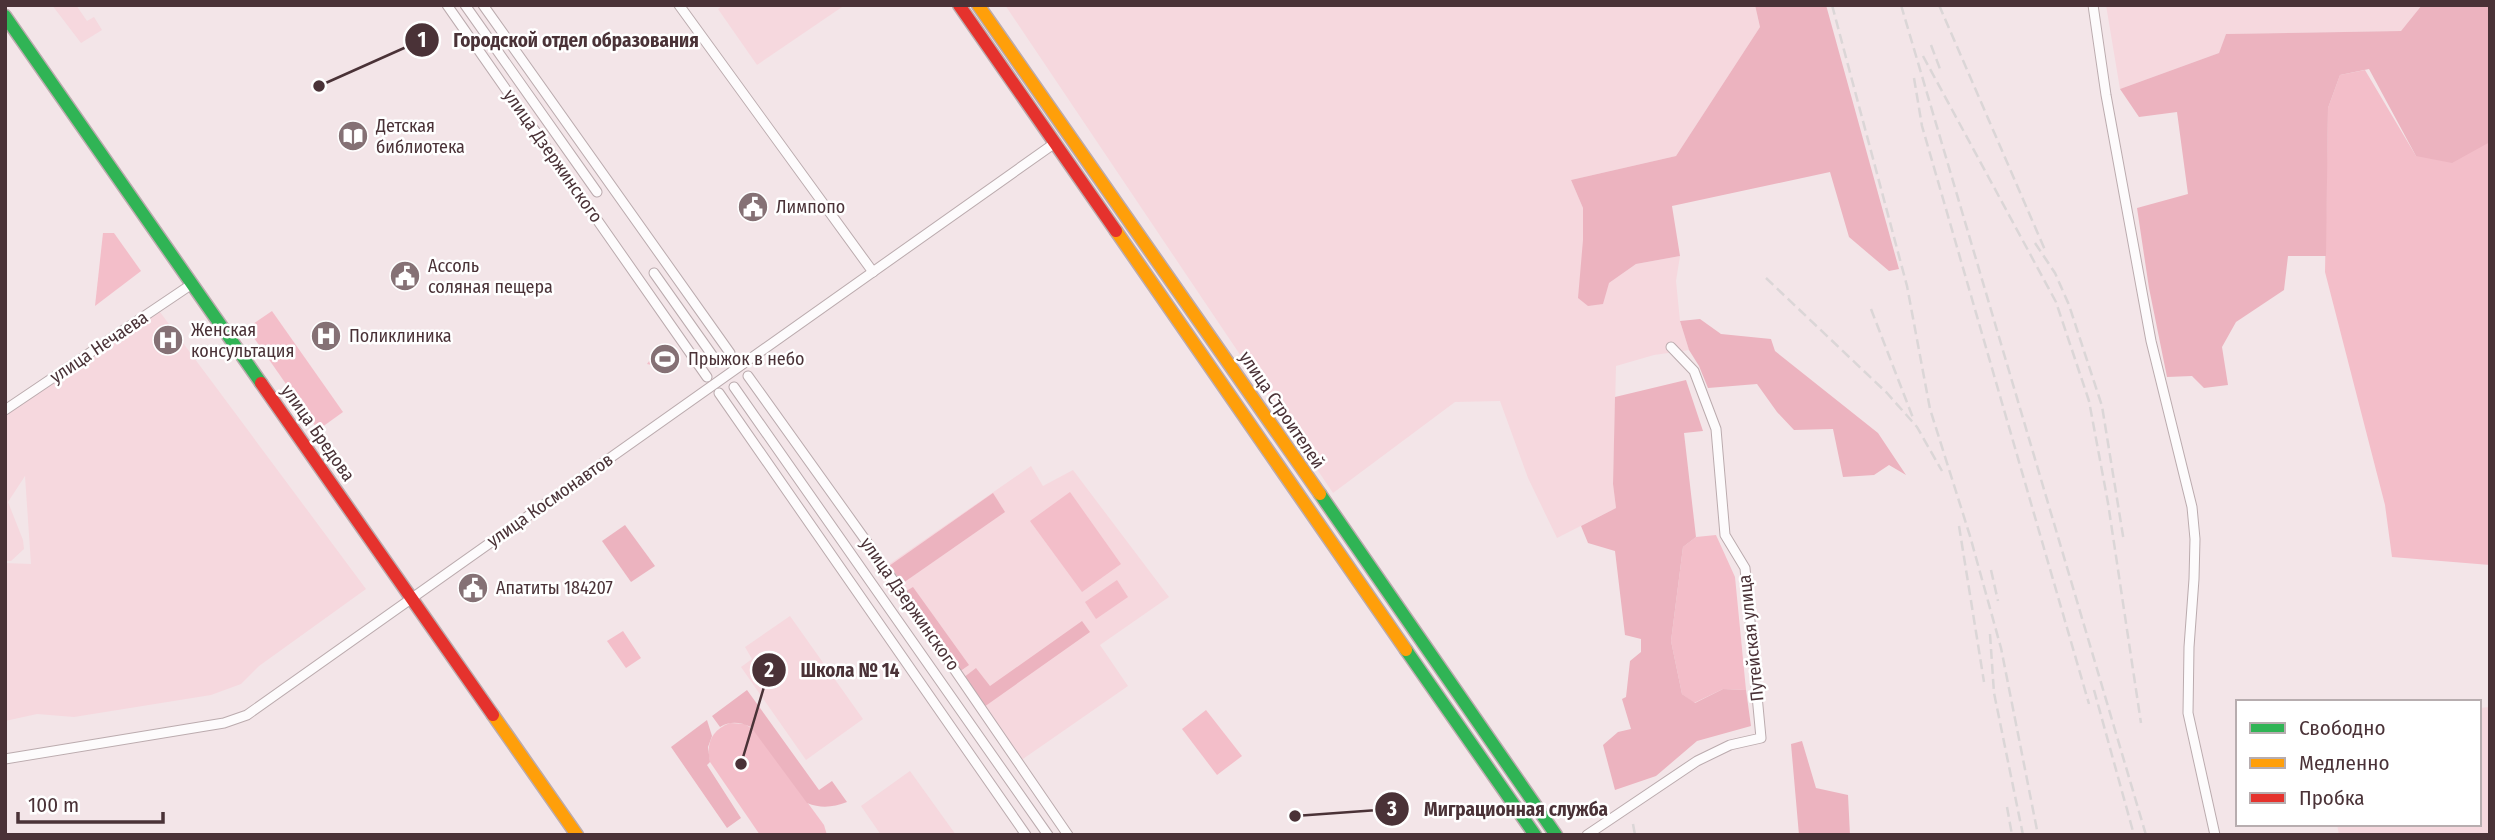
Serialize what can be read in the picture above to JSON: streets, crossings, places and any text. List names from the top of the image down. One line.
{"streets":{"main road":["улица Строителей","улица Бредова"],"street":["улица Дзержинского","улица Нечаева","улица Космонавтов","Путейская улица"]},"crossings":[["улица Нечаева","улица Бредова"],["улица Строителей","улица Космонавтов"],["улица Бредова","улица Космонавтов"]],"places":{"other":["Городской отдел образования","Школа № 14","Миграционная служба"],"library":["Детская библиотека"],"public building":["Лимпопо","Ассоль соляная пещера","Апатиты 184207"],"hospital":["Поликлиника","Женская консультация"],"sports":["Прыжок в небо"]},"legend":["Свободно","Медленно","Пробка"],"scale_bar":"100 m"}
